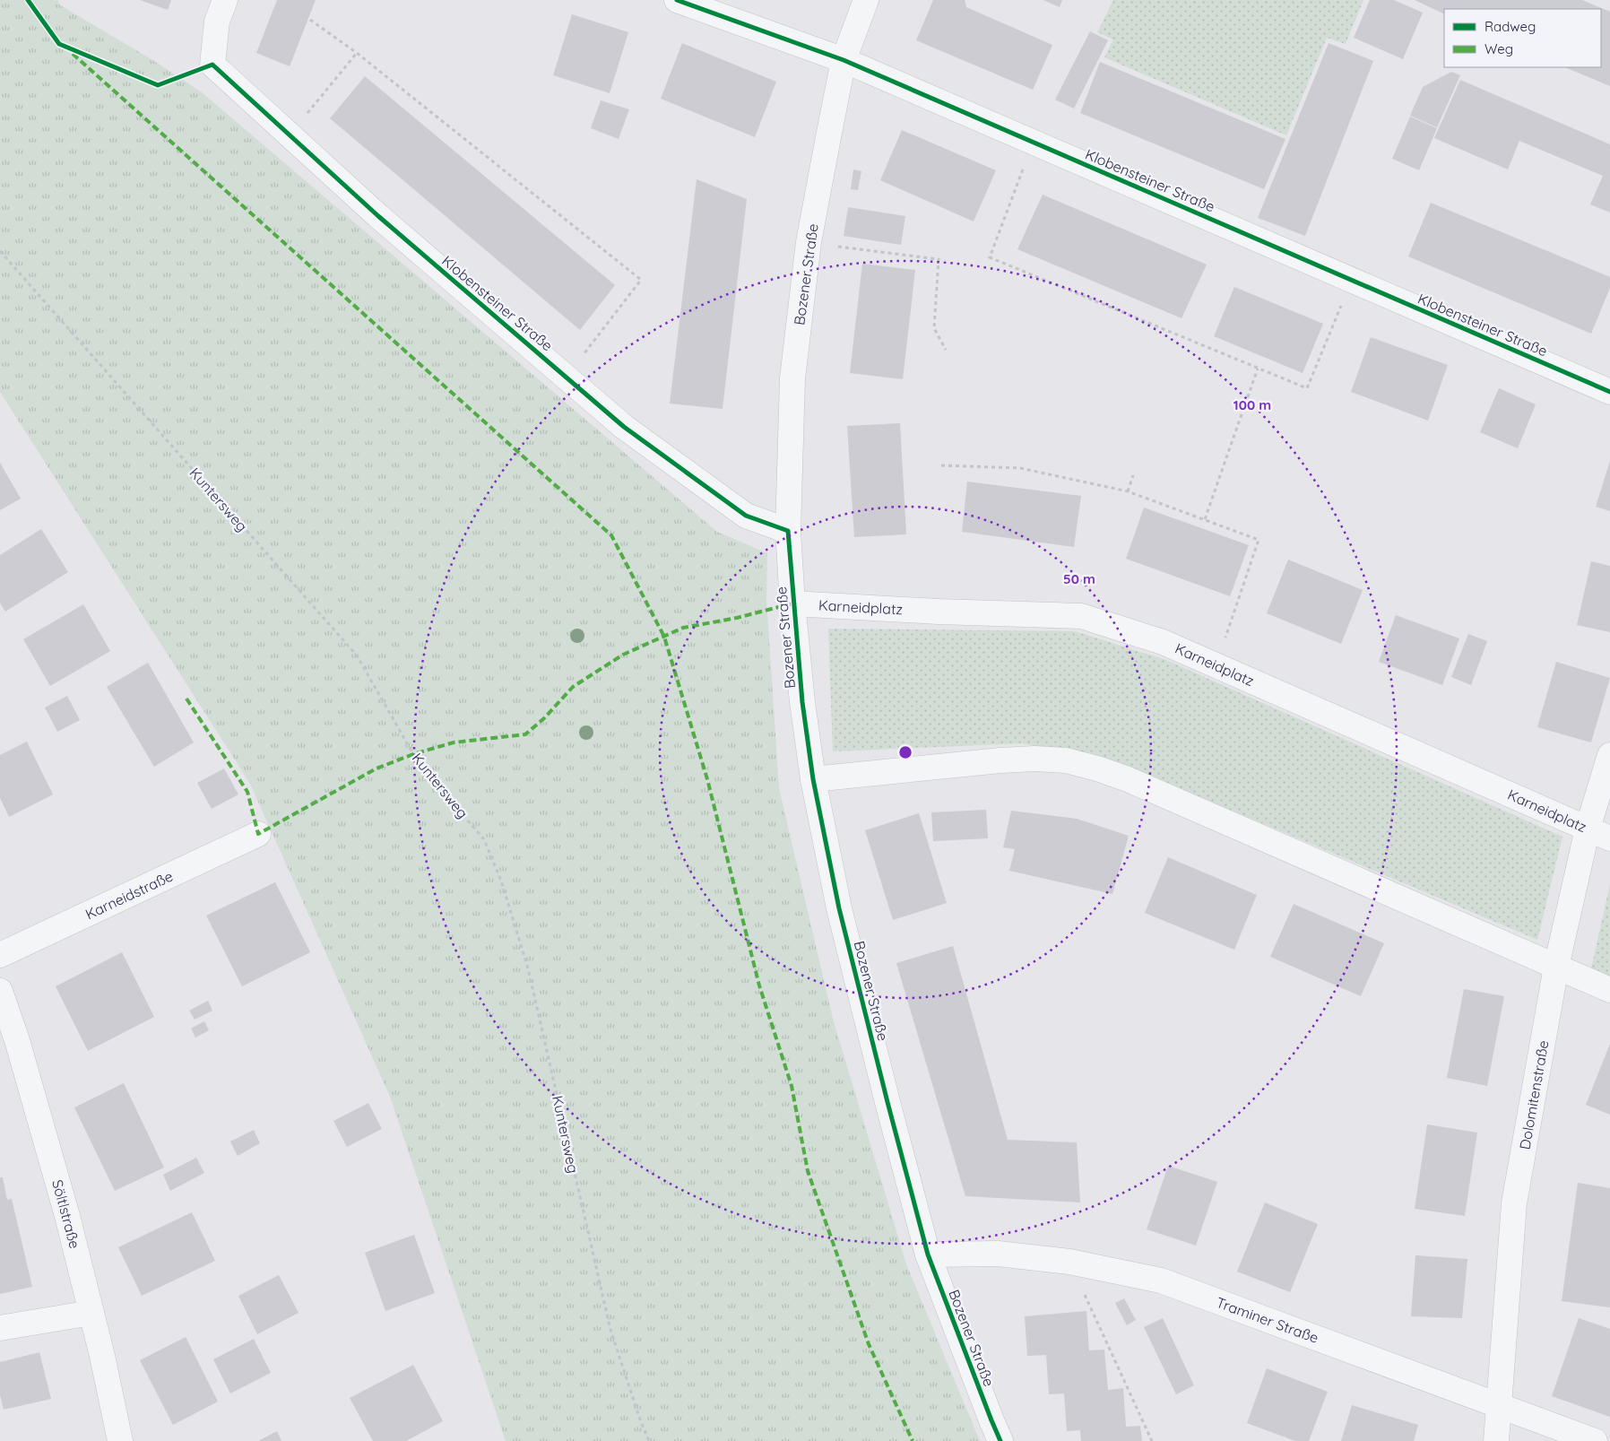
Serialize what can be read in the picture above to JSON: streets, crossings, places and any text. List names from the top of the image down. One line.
{"streets":{"street":["Klobensteiner Straße","Bozener Straße","Karneidplatz","Karneidstraße","Dolomitenstraße","Söltlstraße","Traminer Straße"],"path":["Kuntersweg"]},"crossings":[["Klobensteiner Straße","Bozener Straße"],["Bozener Straße","Karneidplatz"],["Bozener Straße","Traminer Straße"],["Karneidplatz","Dolomitenstraße"],["Dolomitenstraße","Traminer Straße"]],"legend":["Radweg","Weg"],"rings":["100 m","50 m"]}
